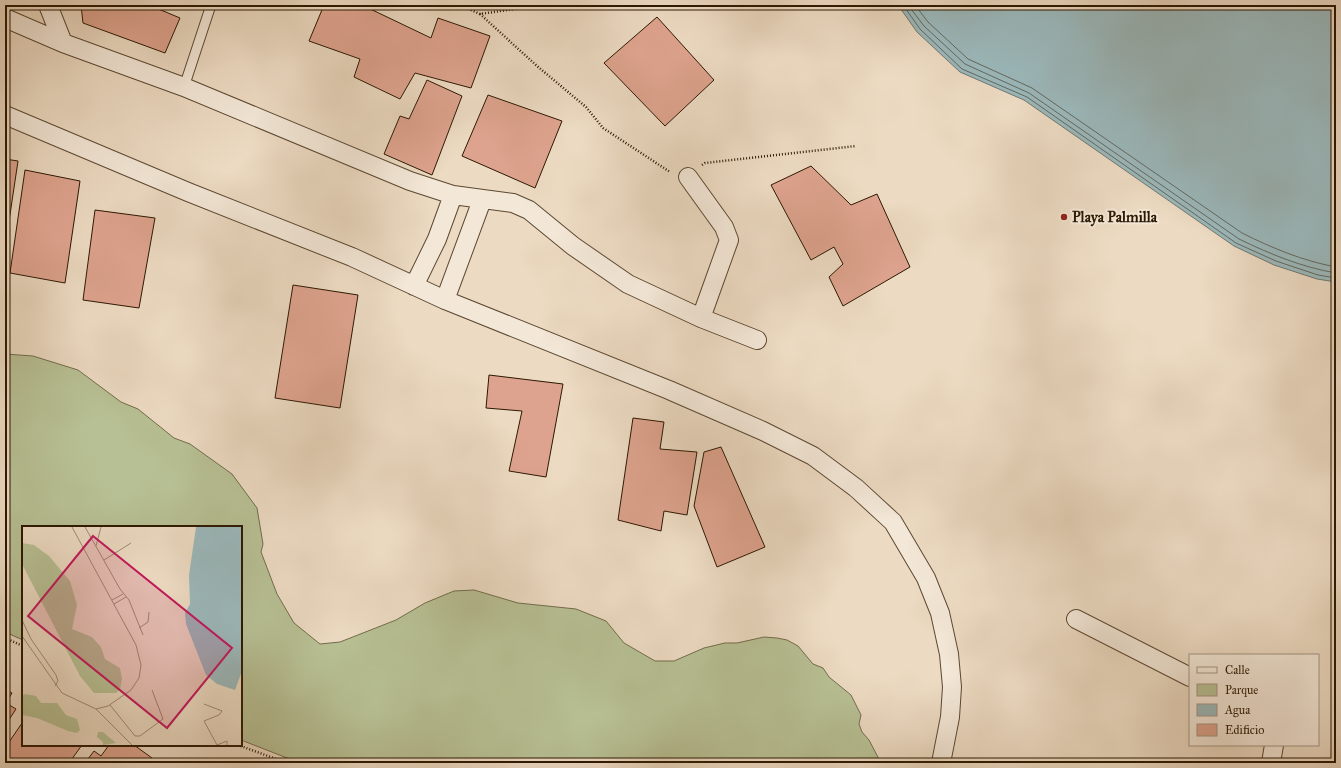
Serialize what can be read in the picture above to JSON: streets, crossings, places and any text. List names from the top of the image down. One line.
{"places":["Playa Palmilla"],"legend":["Calle","Parque","Agua","Edificio"]}
